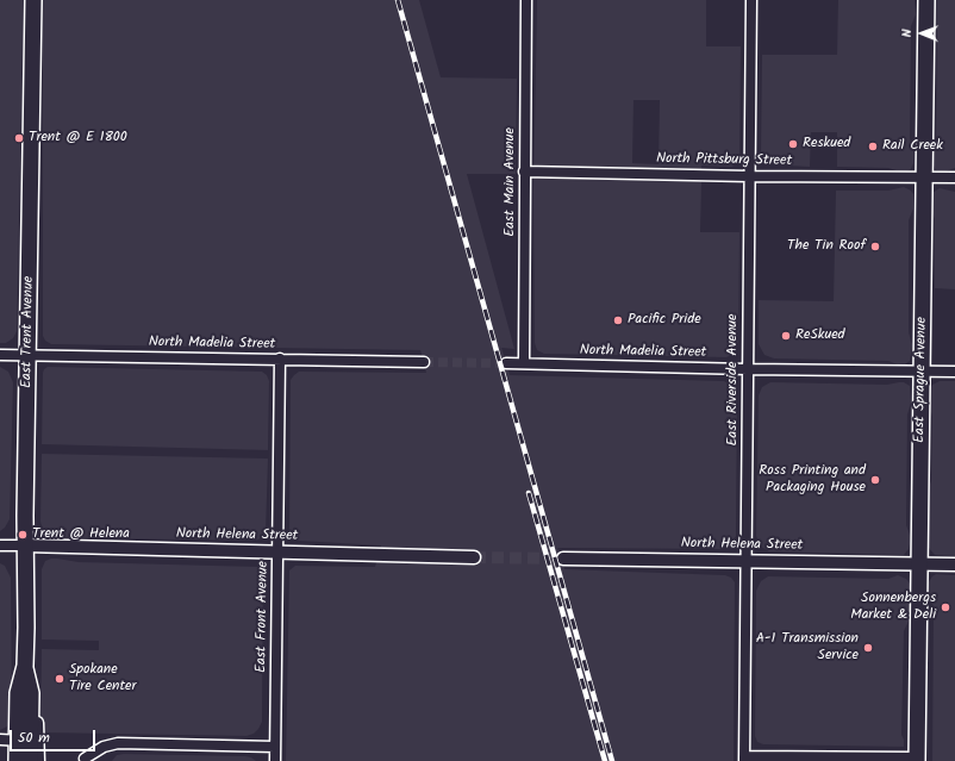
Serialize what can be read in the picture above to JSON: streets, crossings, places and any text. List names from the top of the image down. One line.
{"streets":{"main road":["East Trent Avenue","East Sprague Avenue"],"street":["North Pittsburg Street","East Main Avenue","North Madelia Street","East Riverside Avenue","North Helena Street","East Front Avenue"]},"crossings":[["North Pittsburg Street","East Main Avenue"],["North Pittsburg Street","East Riverside Avenue"],["North Pittsburg Street","East Sprague Avenue"],["East Main Avenue","North Madelia Street"],["East Trent Avenue","North Madelia Street"],["East Trent Avenue","North Helena Street"],["North Madelia Street","East Riverside Avenue"],["North Madelia Street","East Sprague Avenue"],["North Madelia Street","East Front Avenue"],["East Riverside Avenue","North Helena Street"],["East Sprague Avenue","North Helena Street"],["North Helena Street","East Front Avenue"]],"places":["Trent @ E 1800","Reskued","Rail Creek","The Tin Roof","Pacific Pride","ReSkued","Ross Printing and Packaging House","Trent @ Helena","Sonnenbergs Market & Deli","A-1 Transmission Service","Spokane Tire Center"],"scale_bar":"50 m","north":"left"}
